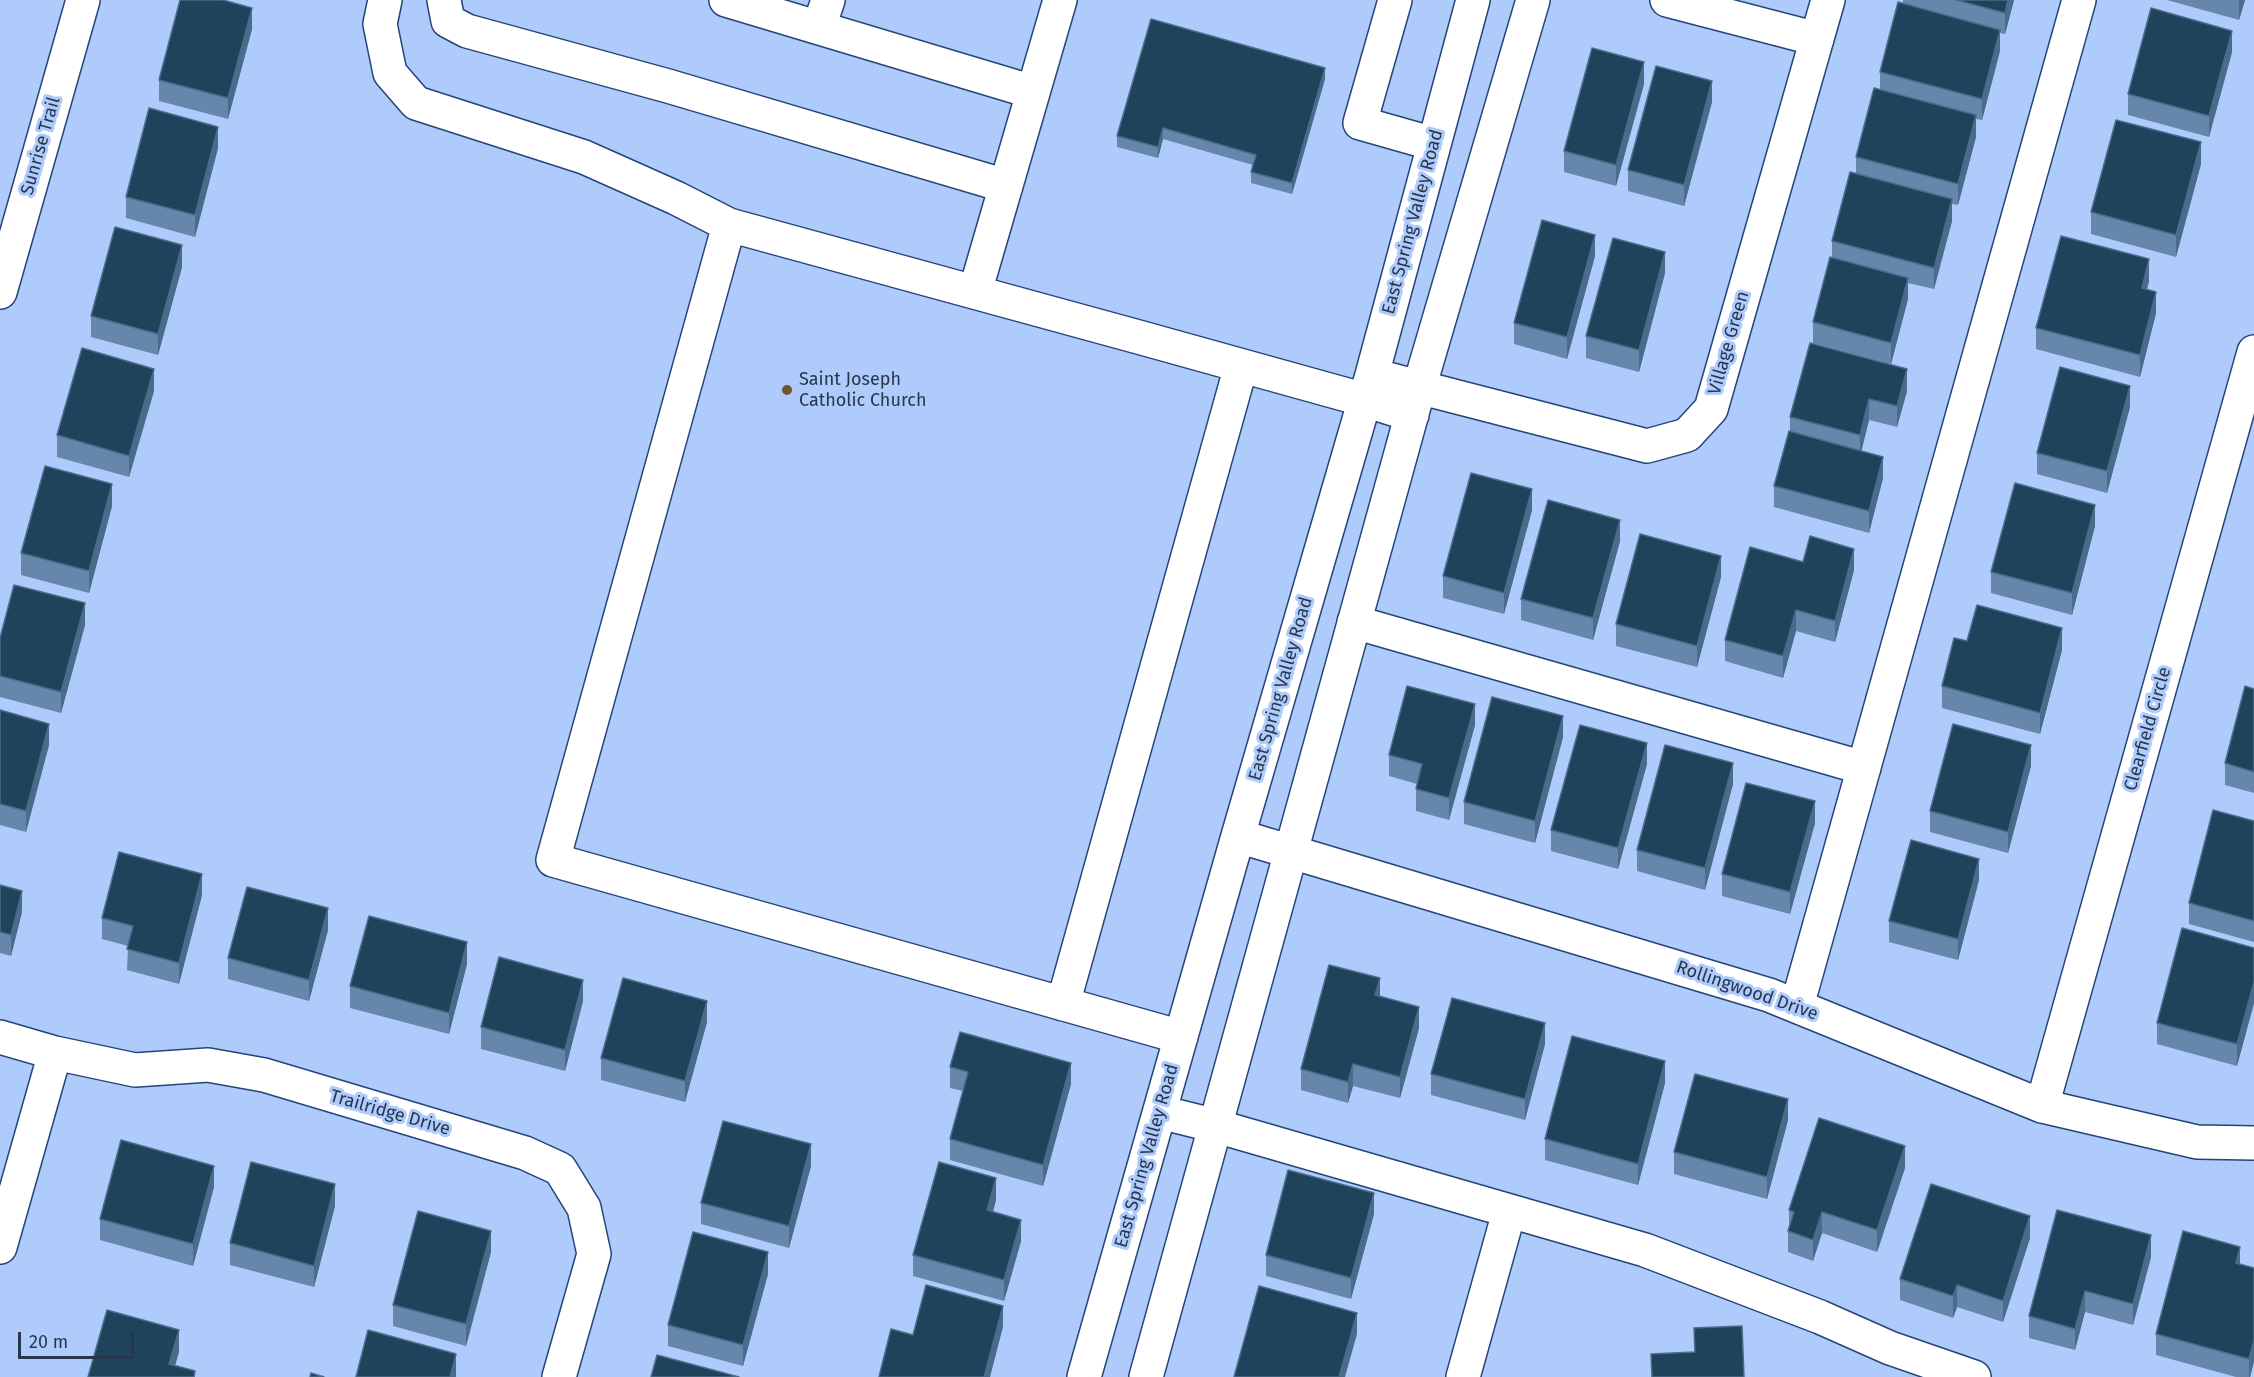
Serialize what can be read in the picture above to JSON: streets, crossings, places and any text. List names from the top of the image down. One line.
{"streets":{"street":["Sunrise Trail","East Spring Valley Road","Village Green","Clearfield Circle","Rollingwood Drive","Trailridge Drive"]},"crossings":[["East Spring Valley Road","Village Green"],["East Spring Valley Road","Rollingwood Drive"],["Clearfield Circle","Rollingwood Drive"]],"places":["Saint Joseph Catholic Church"],"scale_bar":"20 m"}
